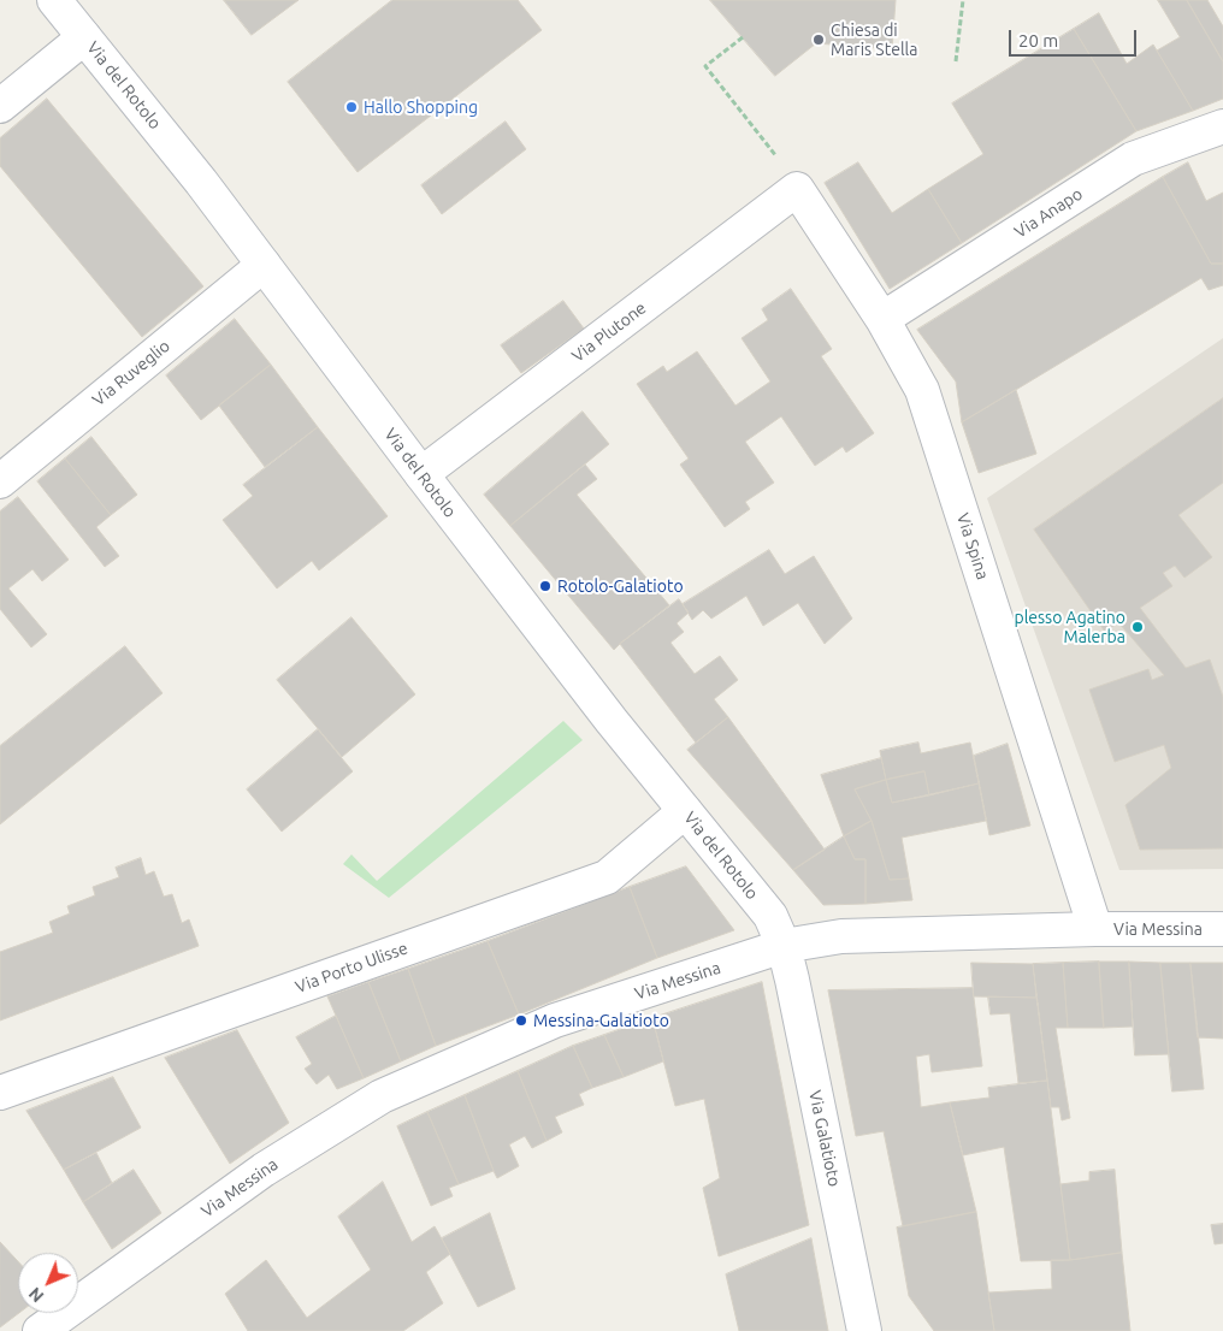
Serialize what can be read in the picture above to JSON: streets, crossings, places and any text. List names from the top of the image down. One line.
{"streets":{"street":["Via del Rotolo","Via Anapo","Via Plutone","Via Ruveglio","Via Spina","Via Messina","Via Porto Ulisse","Via Galatioto"]},"crossings":[["Via del Rotolo","Via Plutone"],["Via del Rotolo","Via Ruveglio"],["Via del Rotolo","Via Messina"],["Via del Rotolo","Via Porto Ulisse"],["Via del Rotolo","Via Galatioto"],["Via Anapo","Via Spina"],["Via Plutone","Via Spina"],["Via Spina","Via Messina"],["Via Messina","Via Galatioto"]],"places":["Chiesa di Maris Stella","Hallo Shopping","Rotolo-Galatioto","plesso Agatino Malerba","Messina-Galatioto"],"scale_bar":"20 m","north":"bottom left"}
